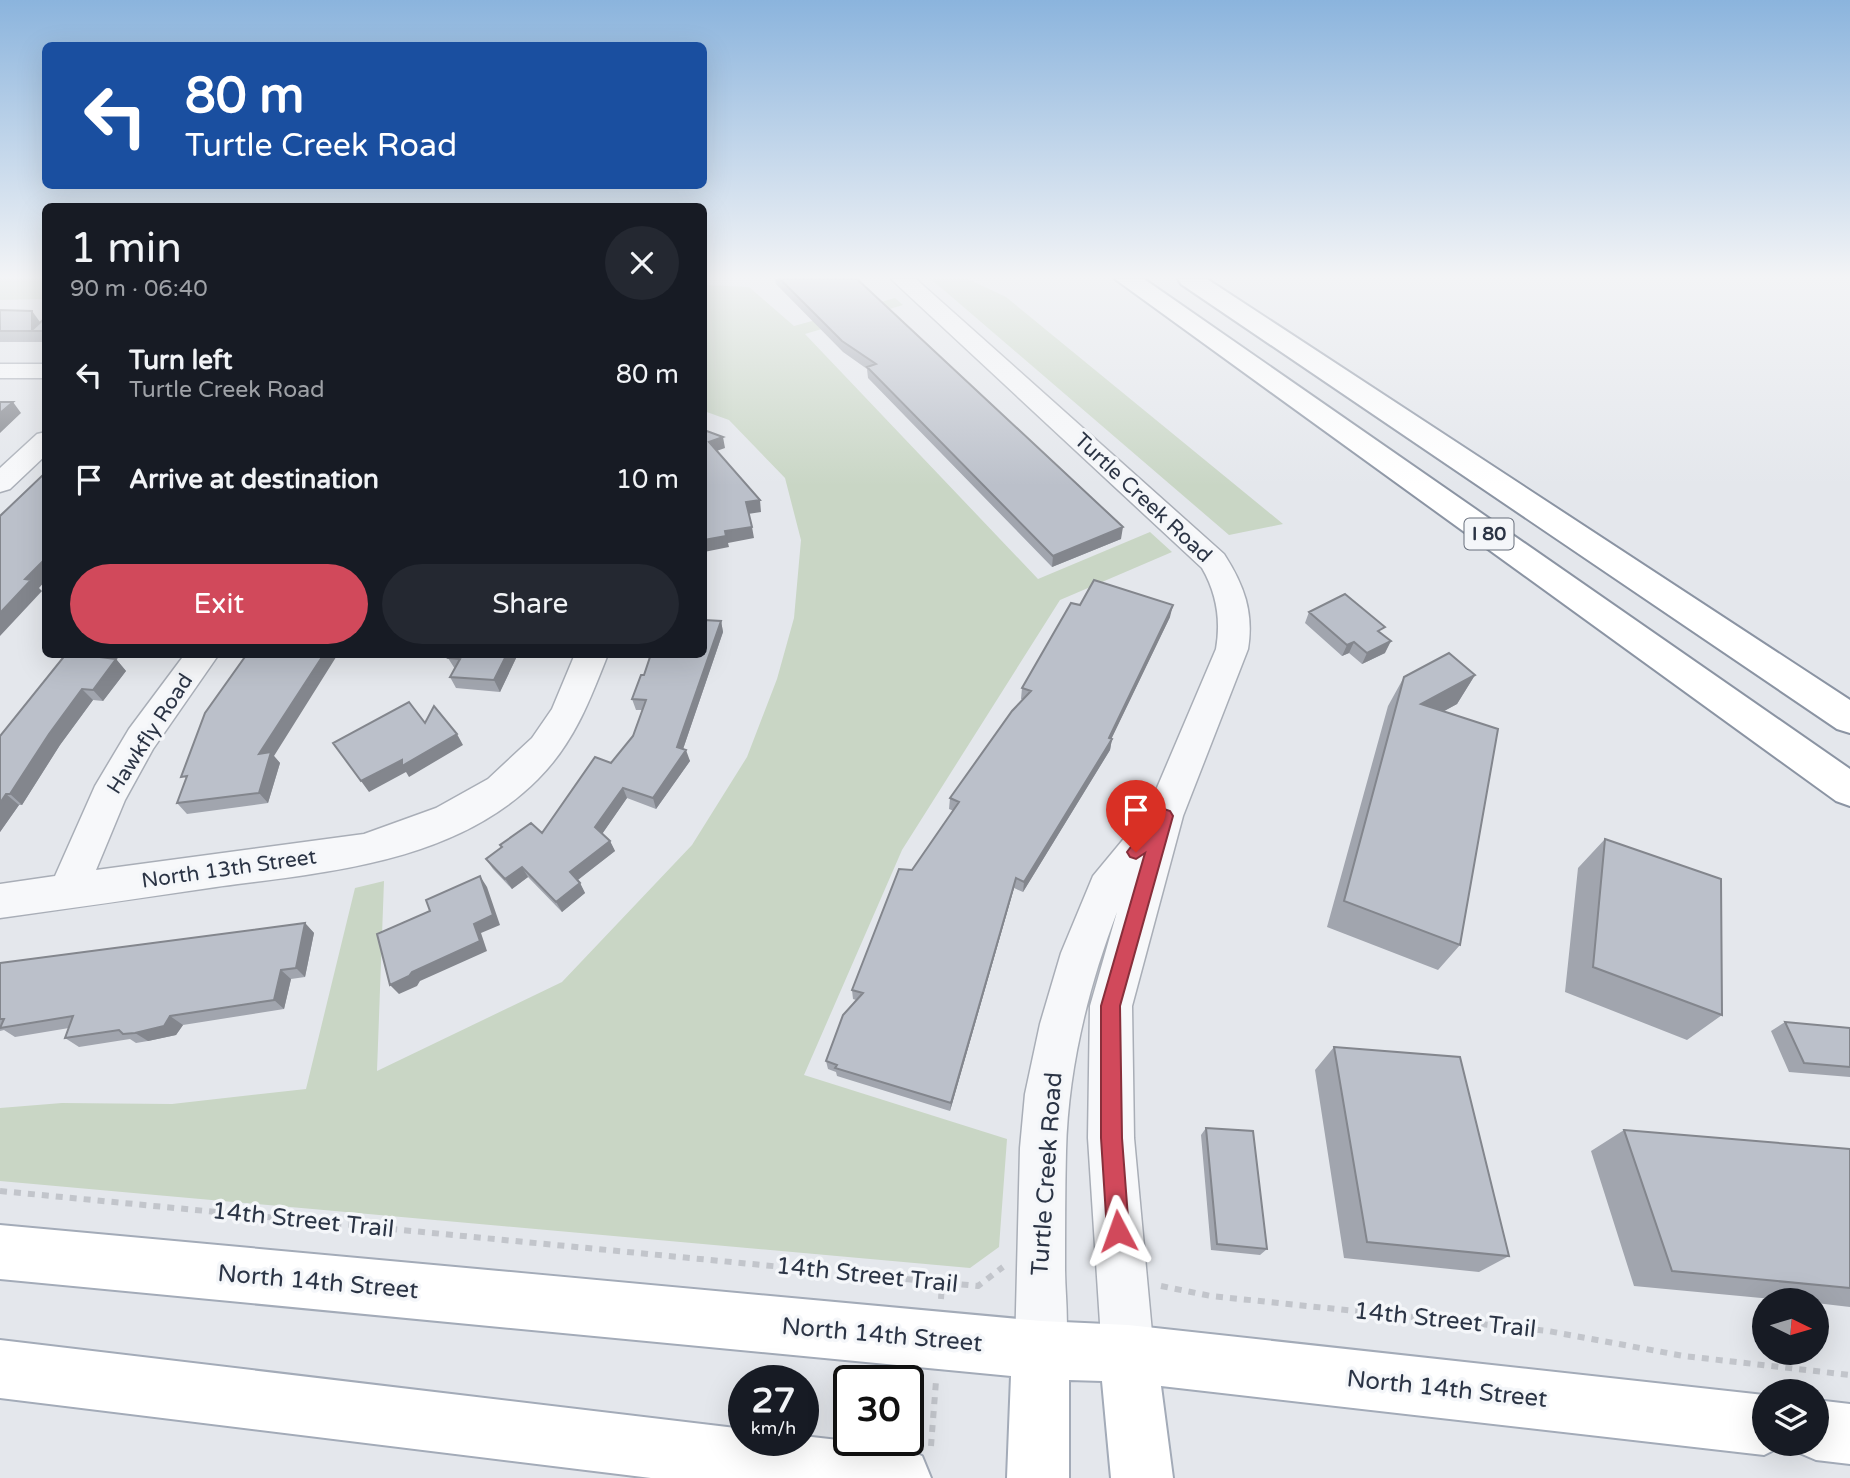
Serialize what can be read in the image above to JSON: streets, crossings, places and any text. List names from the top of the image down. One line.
{"streets":{"main road":["I 80","North 14th Street"],"street":["Turtle Creek Road","Hawkfly Road","North 13th Street"],"path":["14th Street Trail"]},"crossings":[["Turtle Creek Road","14th Street Trail"],["Turtle Creek Road","North 14th Street"],["Hawkfly Road","North 13th Street"]],"north":"right","page":{"turn":["80 m","Turtle Creek Road"],"heading":["1 min","90 m · 06:40"],"list":[{"name":"Turn left","note":"Turtle Creek Road","value":"80 m"},{"name":"Arrive at destination","value":"10 m"}],"buttons":["Exit","Share"],"speed":"27 km/h","limit":"30"}}
